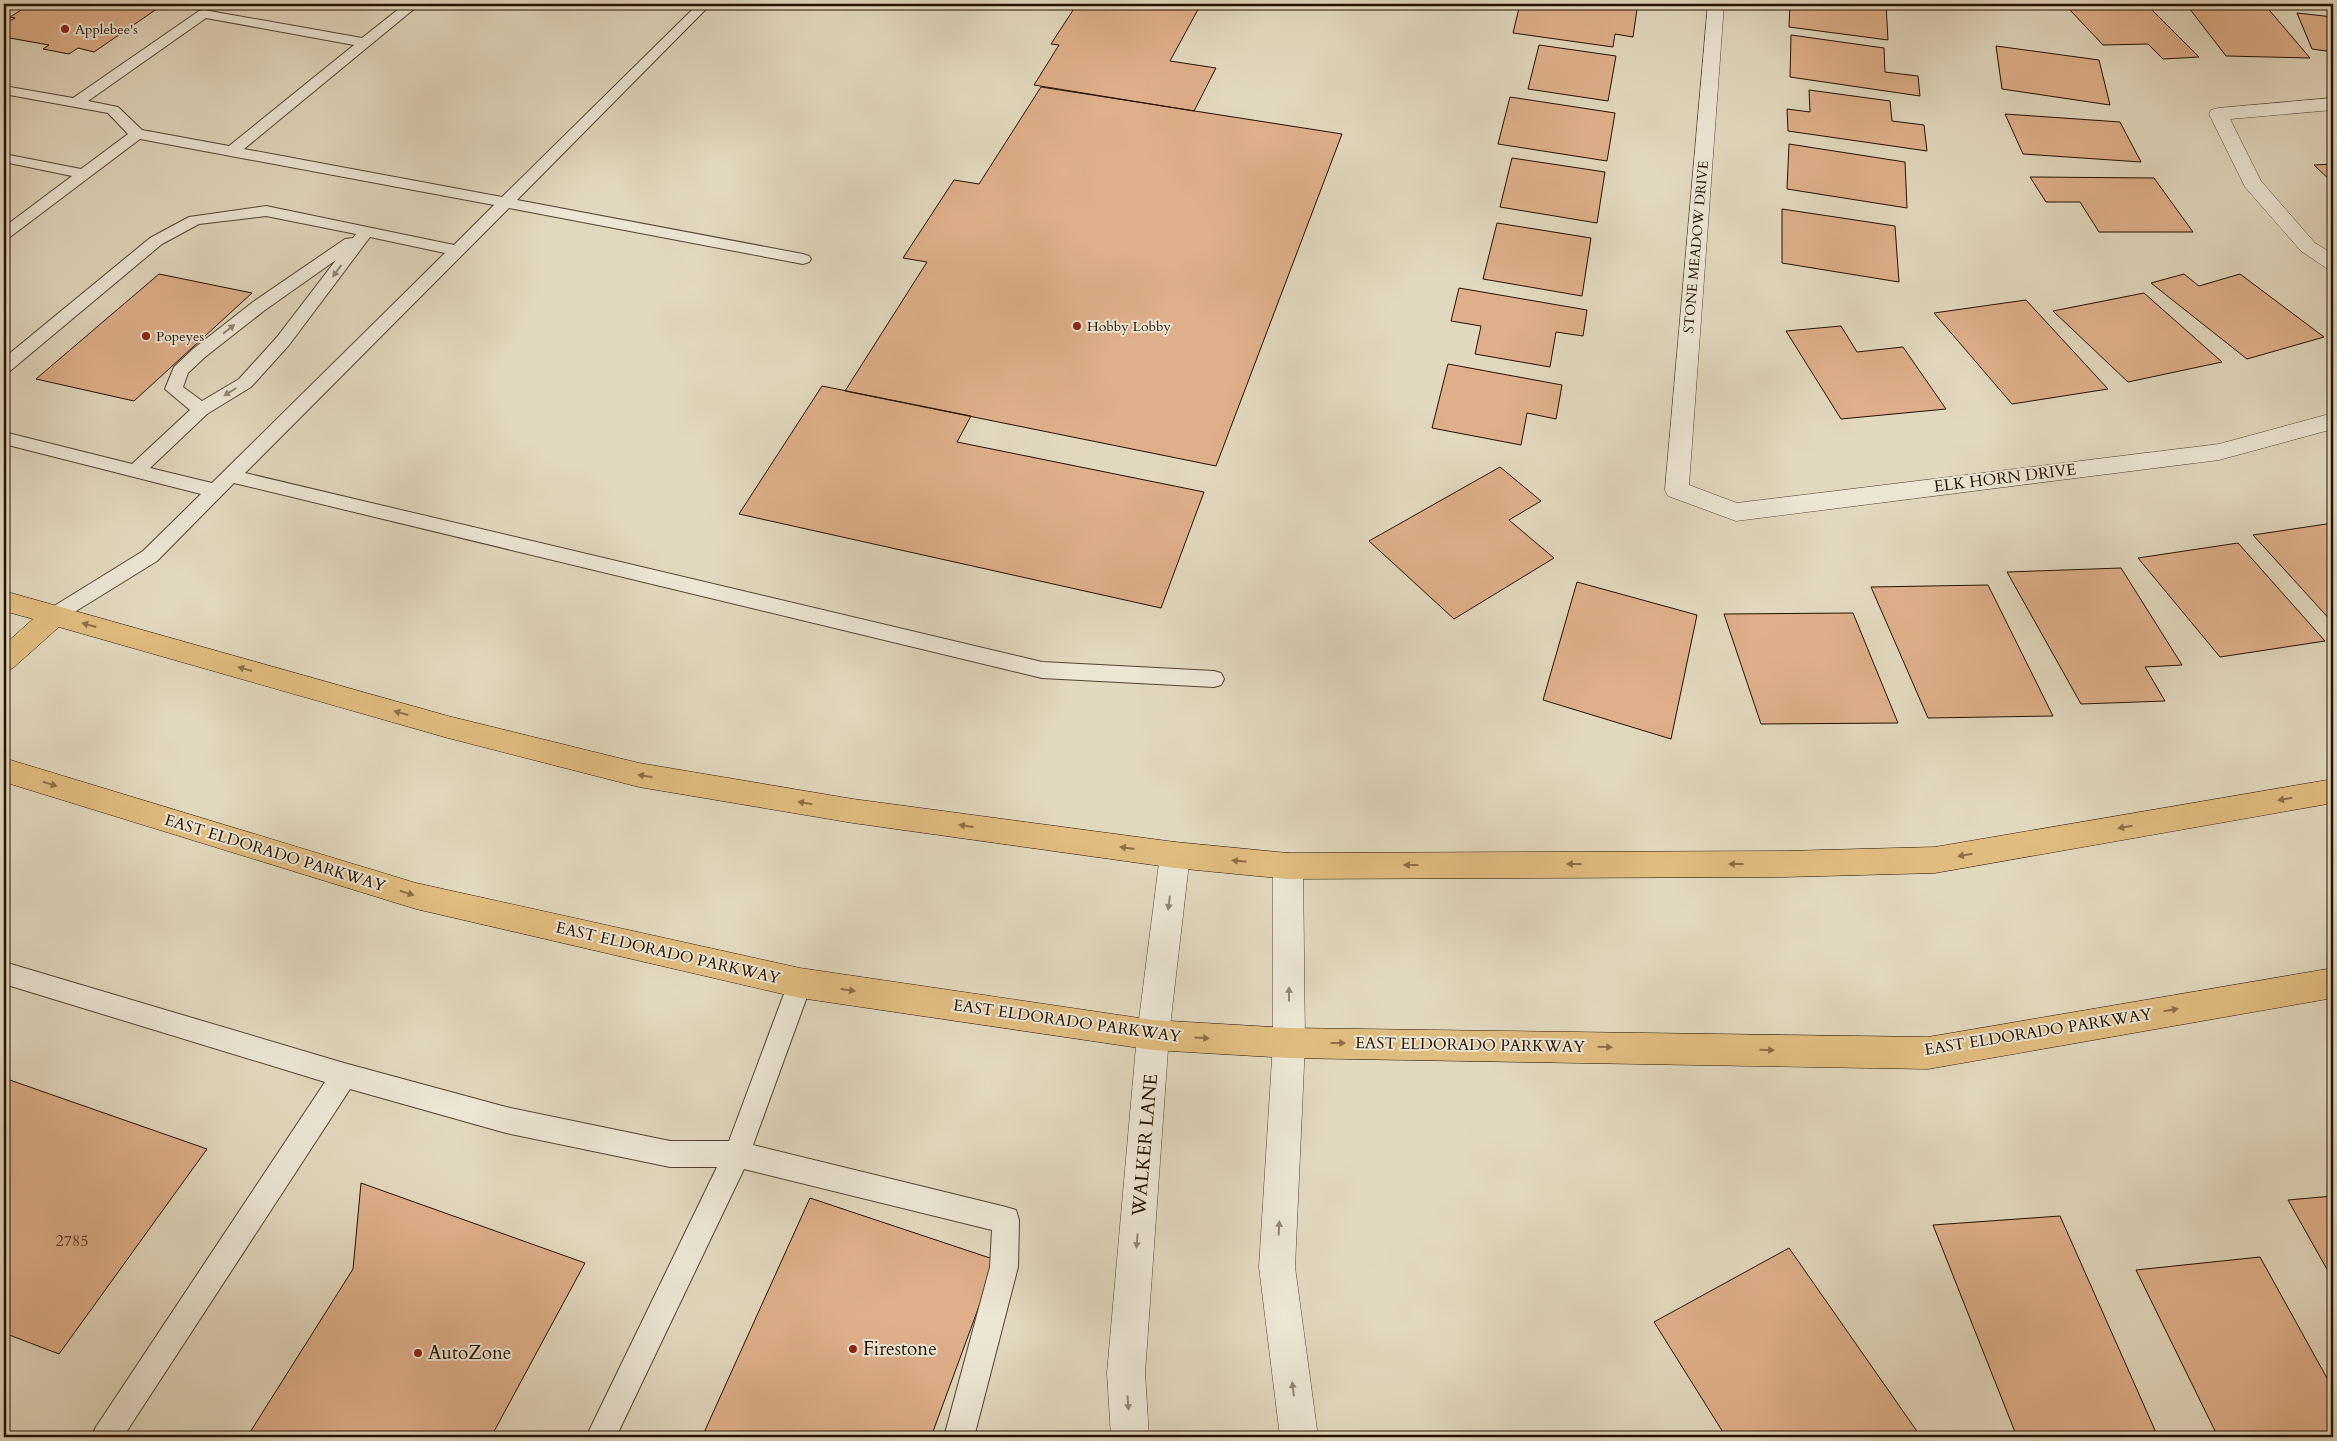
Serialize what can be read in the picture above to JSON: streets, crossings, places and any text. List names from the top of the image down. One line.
{"streets":{"main road":["EAST ELDORADO PARKWAY"],"street":["STONE MEADOW DRIVE","ELK HORN DRIVE","WALKER LANE"]},"crossings":[["STONE MEADOW DRIVE","ELK HORN DRIVE"],["EAST ELDORADO PARKWAY","WALKER LANE"]],"places":["Applebee's","Hobby Lobby","Popeyes","Firestone","AutoZone"],"house_numbers":["2785"]}
